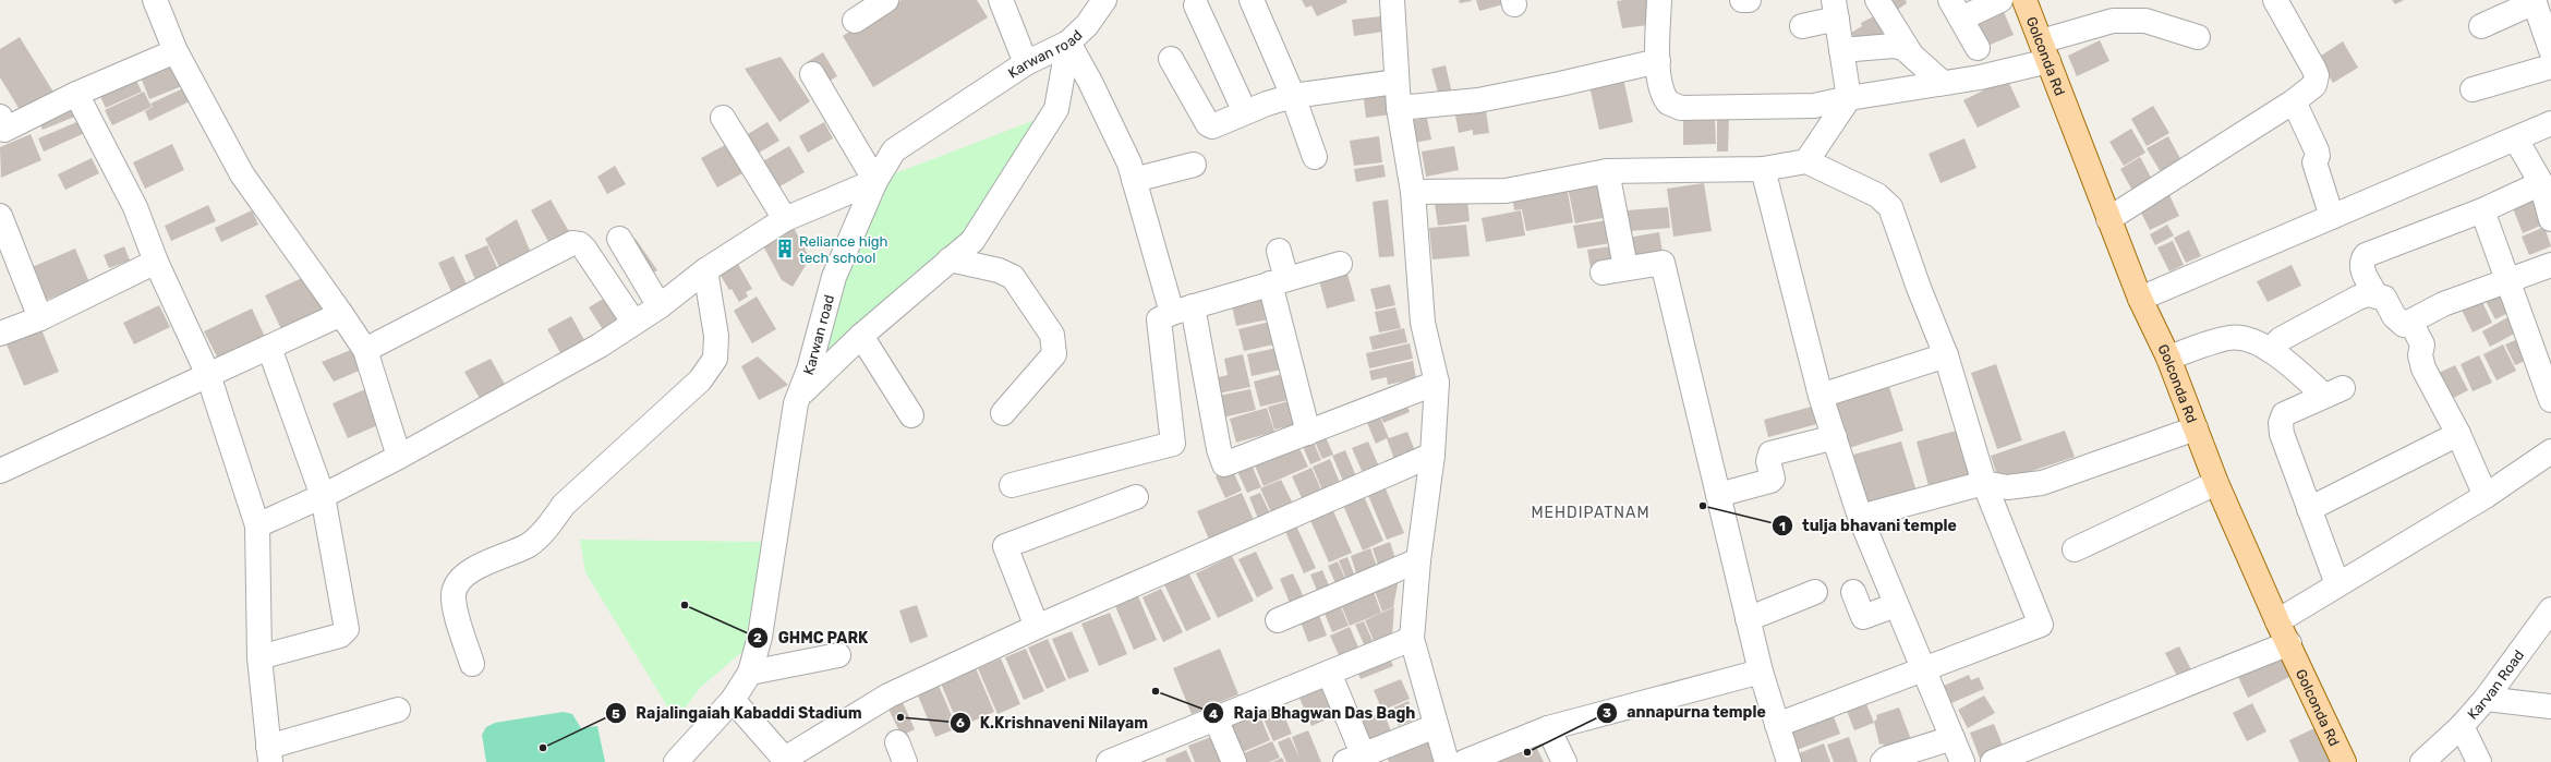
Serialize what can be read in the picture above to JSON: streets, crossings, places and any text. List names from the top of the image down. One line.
{"streets":{"main road":["Golconda Rd"],"street":["Karwan road","Karvan Road"]},"districts":["MEHDIPATNAM"],"places":{"building":["Reliance high tech school"],"other":["tulja bhavani temple","GHMC PARK","Raja Bhagwan Das Bagh","K.Krishnaveni Nilayam","Rajalingaiah Kabaddi Stadium","annapurna temple"]}}
